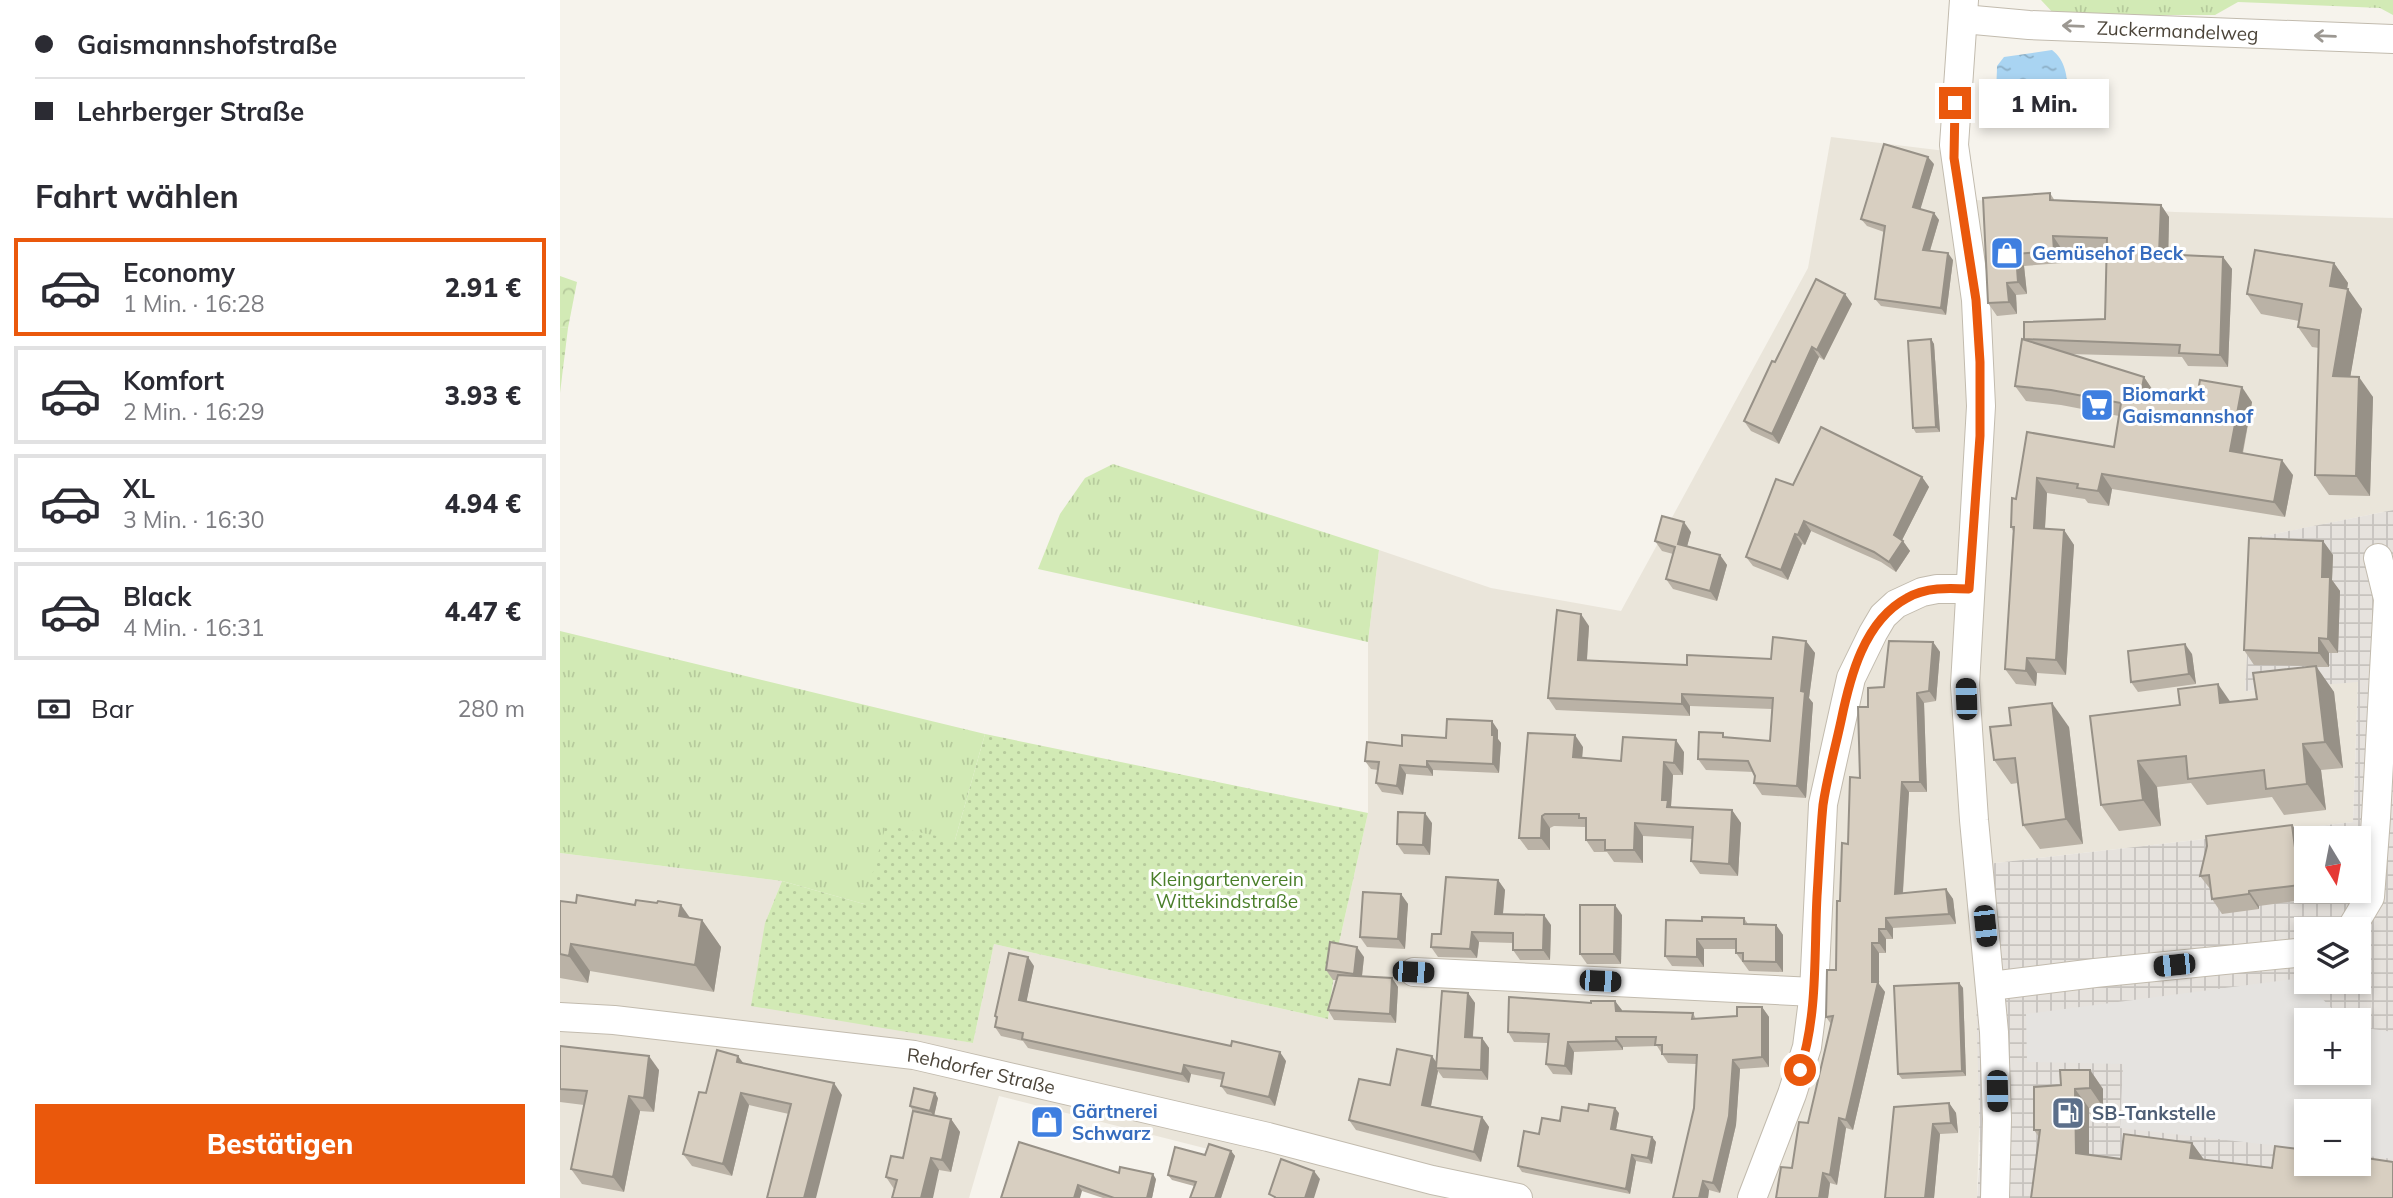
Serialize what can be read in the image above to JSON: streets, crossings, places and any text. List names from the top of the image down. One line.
{"streets":{"street":["Zuckermandelweg","Rehdorfer Straße"]},"one_way":["Zuckermandelweg"],"parks":["Kleingartenverein Wittekindstraße"],"places":{"shop":["Gemüsehof Beck","Gärtnerei Schwarz"],"supermarket":["Biomarkt Gaismannshof"],"fuel station":["SB-Tankstelle"]},"north":"bottom","page":{"banner":["Gaismannshofstraße","Lehrberger Straße"],"bubble":"1 Min.","heading":"Fahrt wählen","list":[{"name":"Economy","note":"1 Min. · 16:28","value":"2.91 €"},{"name":"Komfort","note":"2 Min. · 16:29","value":"3.93 €"},{"name":"XL","note":"3 Min. · 16:30","value":"4.94 €"},{"name":"Black","note":"4 Min. · 16:31","value":"4.47 €"}],"pay":["Bar","280 m"],"map_buttons":["+","−"],"buttons":"Bestätigen"}}
